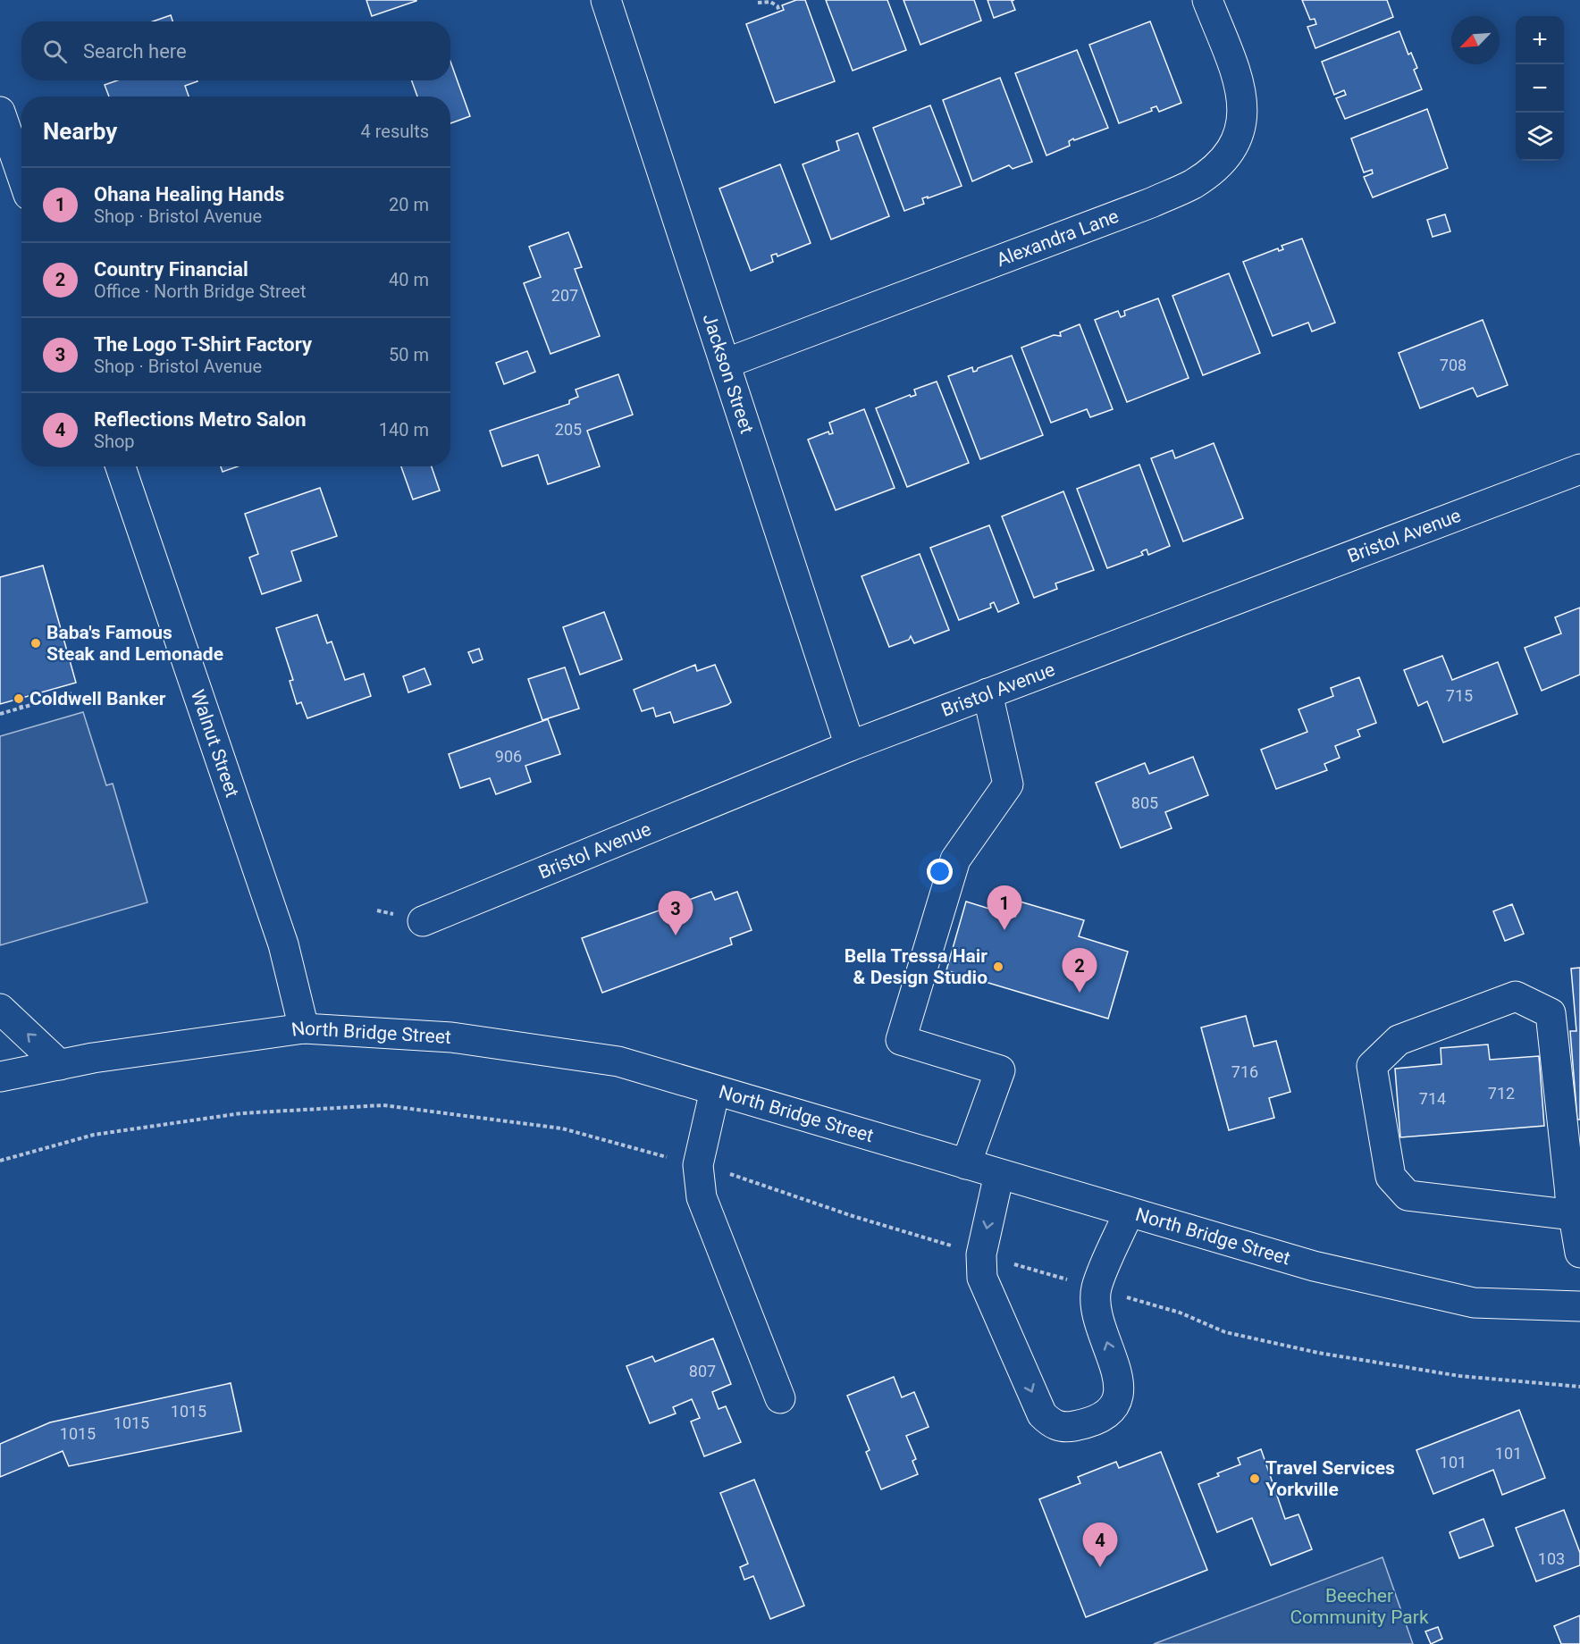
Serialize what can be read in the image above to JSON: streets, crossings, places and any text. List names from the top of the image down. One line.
{"streets":{"main road":["Alexandra Lane","Jackson Street","Bristol Avenue","Walnut Street","North Bridge Street"]},"crossings":[["Alexandra Lane","Jackson Street"],["Jackson Street","Bristol Avenue"],["Walnut Street","North Bridge Street"]],"parks":["Beecher Community Park"],"places":["Baba's Famous Steak and Lemonade","Coldwell Banker","Bella Tressa Hair & Design Studio","Travel Services Yorkville"],"house_numbers":["207","708","205","715","906","805","716","712","714","807","1015","1015","1015","101","101","103"],"north":"bottom left","page":{"map_buttons":["+","−"],"search":"Search here","heading":["Nearby","4 results"],"list":[{"mark":"1","name":"Ohana Healing Hands","note":"Shop · Bristol Avenue","value":"20 m"},{"mark":"2","name":"Country Financial","note":"Office · North Bridge Street","value":"40 m"},{"mark":"3","name":"The Logo T-Shirt Factory","note":"Shop · Bristol Avenue","value":"50 m"},{"mark":"4","name":"Reflections Metro Salon","note":"Shop","value":"140 m"}],"pins":["1","3","2","4"]}}
